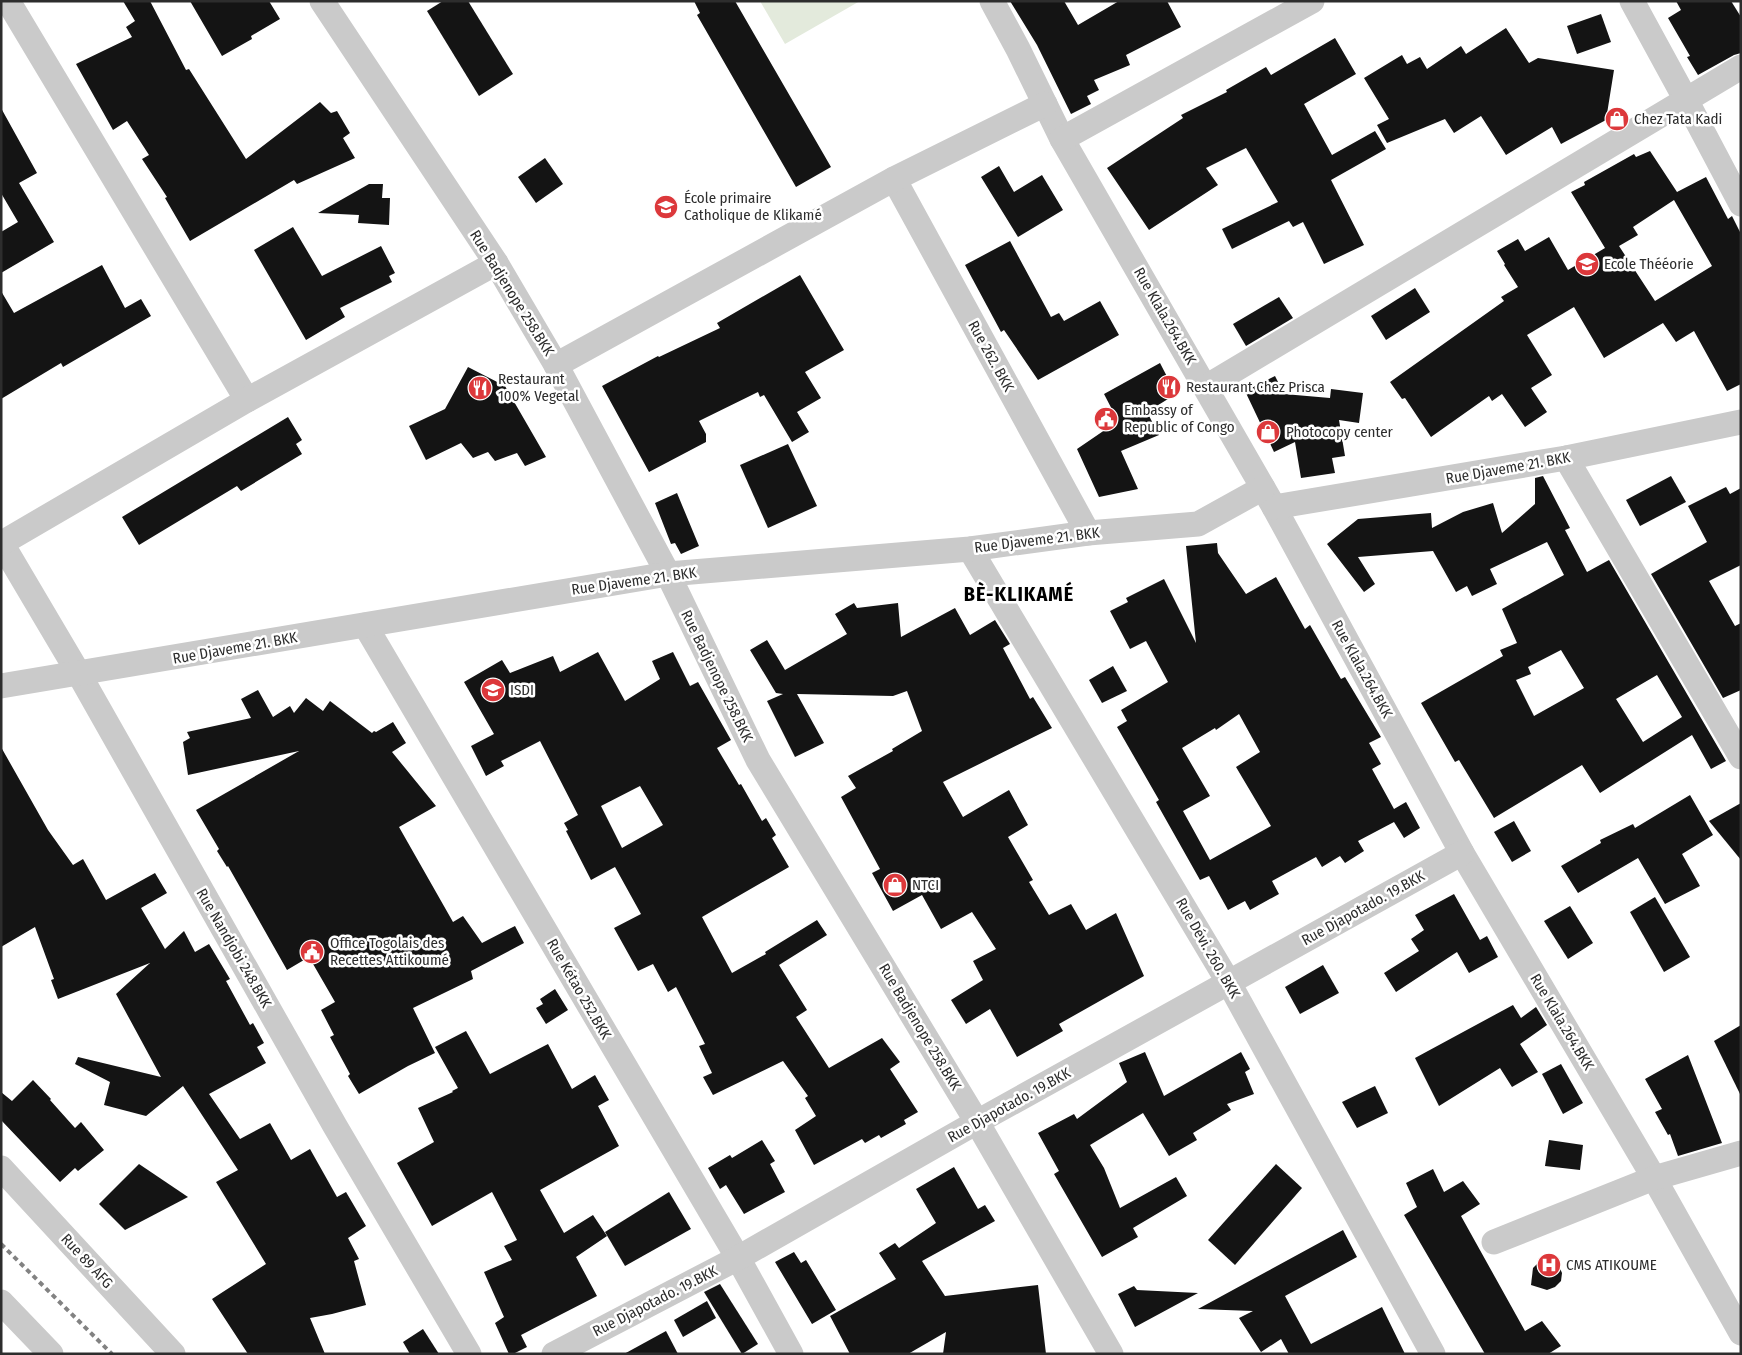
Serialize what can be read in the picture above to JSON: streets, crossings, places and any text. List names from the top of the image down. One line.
{"streets":{"street":["Rue Badjenope 258.BKK","Rue Klala.264.BKK","Rue 262. BKK","Rue Djaveme 21. BKK","Rue Djapotado. 19.BKK","Rue Nandjobi 248.BKK","Rue Dévi. 260. BKK","Rue Kétao 252.BKK","Rue 89 AFG"]},"crossings":[["Rue Badjenope 258.BKK","Rue Djaveme 21. BKK"],["Rue Badjenope 258.BKK","Rue Djapotado. 19.BKK"],["Rue Klala.264.BKK","Rue Djaveme 21. BKK"],["Rue Klala.264.BKK","Rue Djapotado. 19.BKK"],["Rue 262. BKK","Rue Djaveme 21. BKK"],["Rue Djaveme 21. BKK","Rue Nandjobi 248.BKK"],["Rue Djaveme 21. BKK","Rue Dévi. 260. BKK"],["Rue Djaveme 21. BKK","Rue Kétao 252.BKK"],["Rue Djapotado. 19.BKK","Rue Dévi. 260. BKK"],["Rue Djapotado. 19.BKK","Rue Kétao 252.BKK"]],"districts":["BÈ-KLIKAMÉ"],"places":{"shop":["Chez Tata Kadi","Photocopy center","NTCI"],"school or university":["École primaire Catholique de Klikamé","Ecole Thééorie","ISDI"],"restaurant":["Restaurant Chez Prisca","Restaurant 100% Vegetal"],"public building":["Embassy of Republic of Congo","Office Togolais des Recettes Attikoumé"],"hospital":["CMS ATIKOUME"]}}
